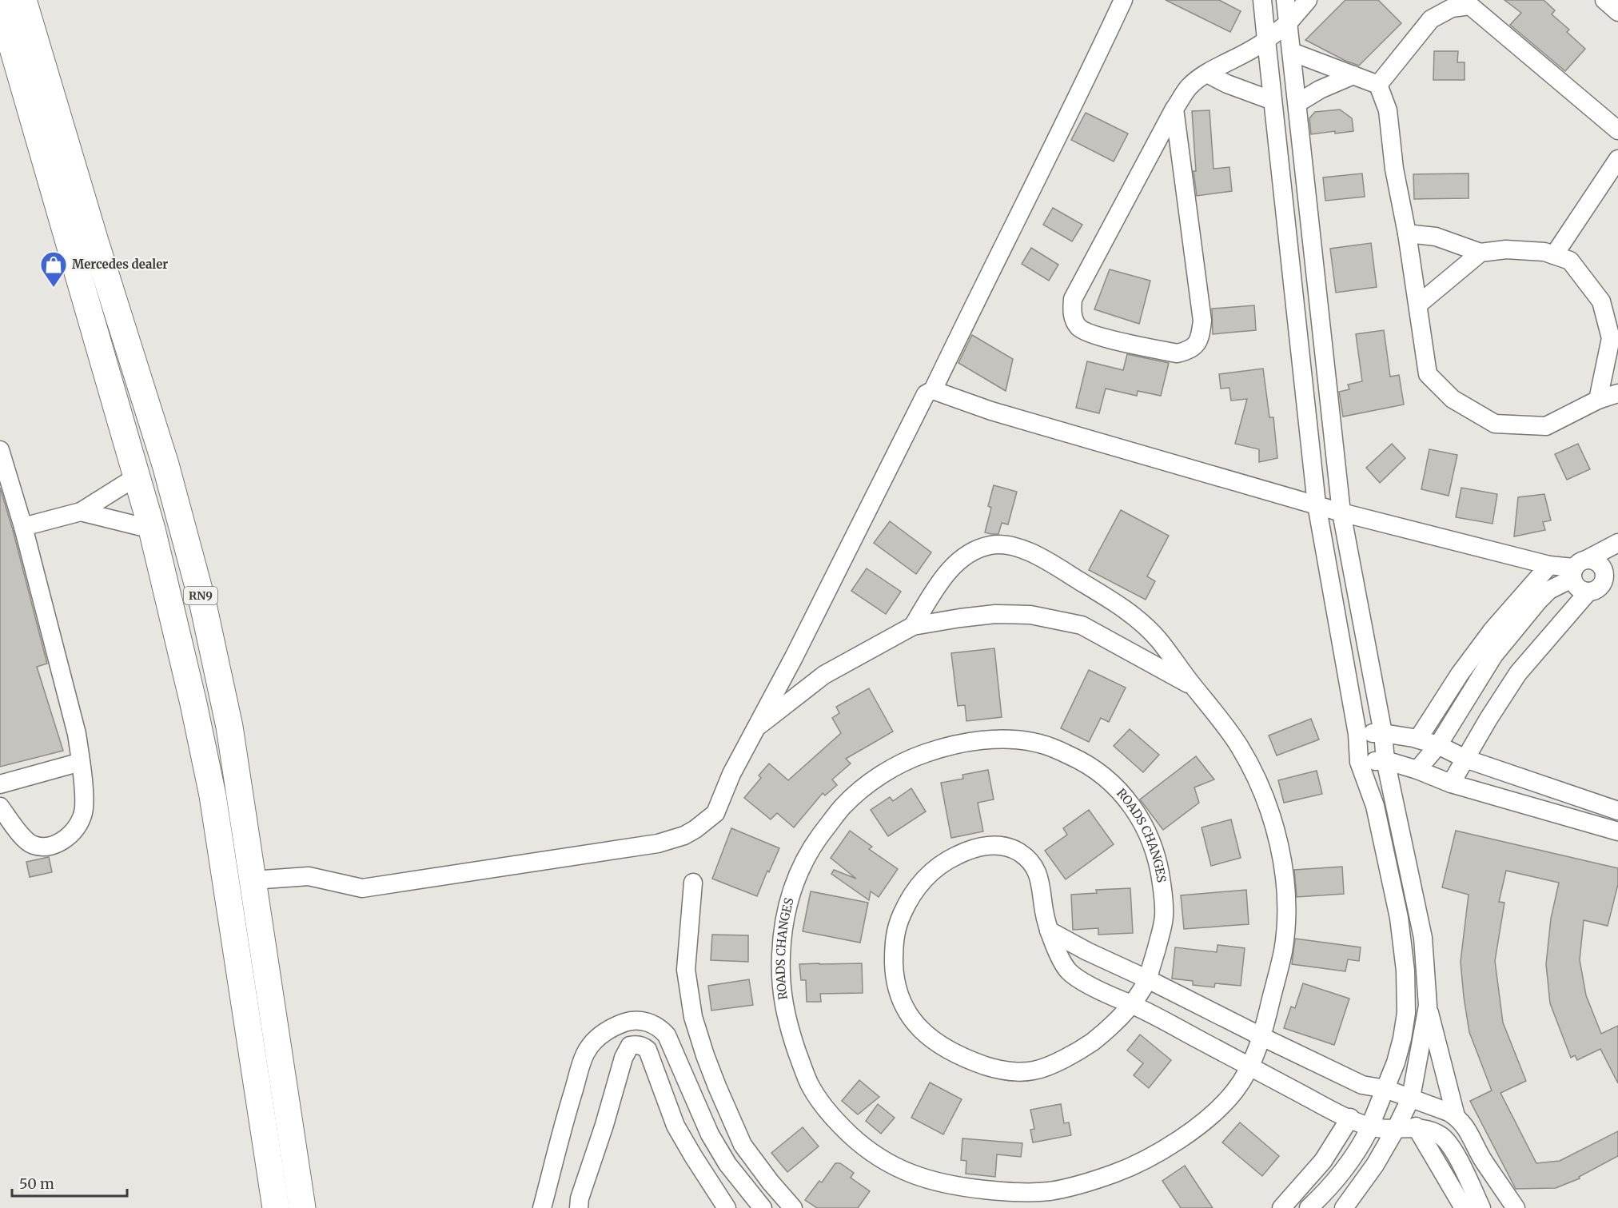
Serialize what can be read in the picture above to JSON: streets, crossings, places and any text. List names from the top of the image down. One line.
{"streets":{"highway":["RN9"],"street":["ROADS CHANGES"]},"places":{"shop":["Mercedes dealer"]},"scale_bar":"50 m"}
